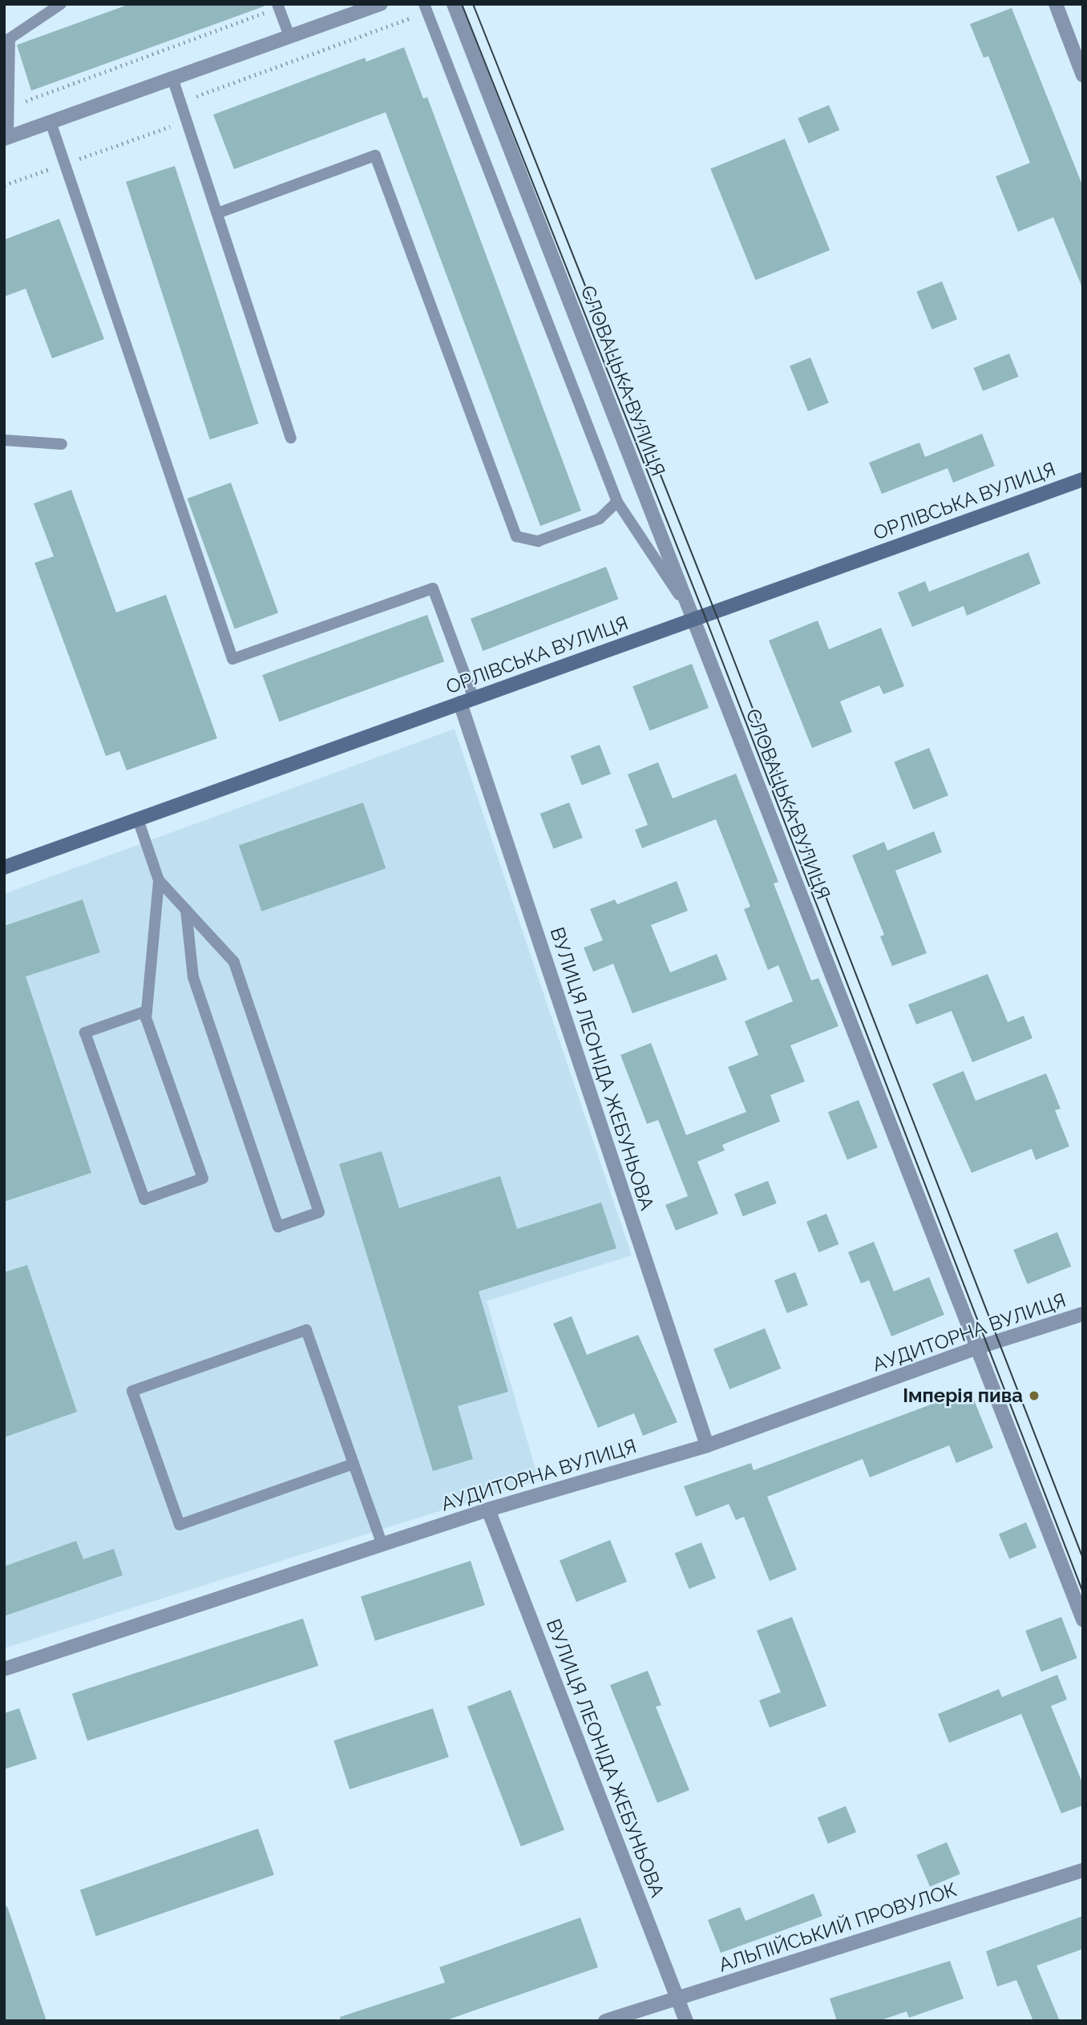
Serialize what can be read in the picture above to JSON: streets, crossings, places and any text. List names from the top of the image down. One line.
{"streets":{"street":["СЛОВАЦЬКА ВУЛИЦЯ","ОРЛІВСЬКА ВУЛИЦЯ","ВУЛИЦЯ ЛЕОНІДА ЖЕБУНЬОВА","АУДИТОРНА ВУЛИЦЯ","АЛЬПІЙСЬКИЙ ПРОВУЛОК"]},"crossings":[["СЛОВАЦЬКА ВУЛИЦЯ","ОРЛІВСЬКА ВУЛИЦЯ"],["СЛОВАЦЬКА ВУЛИЦЯ","АУДИТОРНА ВУЛИЦЯ"],["ОРЛІВСЬКА ВУЛИЦЯ","ВУЛИЦЯ ЛЕОНІДА ЖЕБУНЬОВА"],["ВУЛИЦЯ ЛЕОНІДА ЖЕБУНЬОВА","АУДИТОРНА ВУЛИЦЯ"],["ВУЛИЦЯ ЛЕОНІДА ЖЕБУНЬОВА","АЛЬПІЙСЬКИЙ ПРОВУЛОК"]],"places":["Імперія пива"]}
